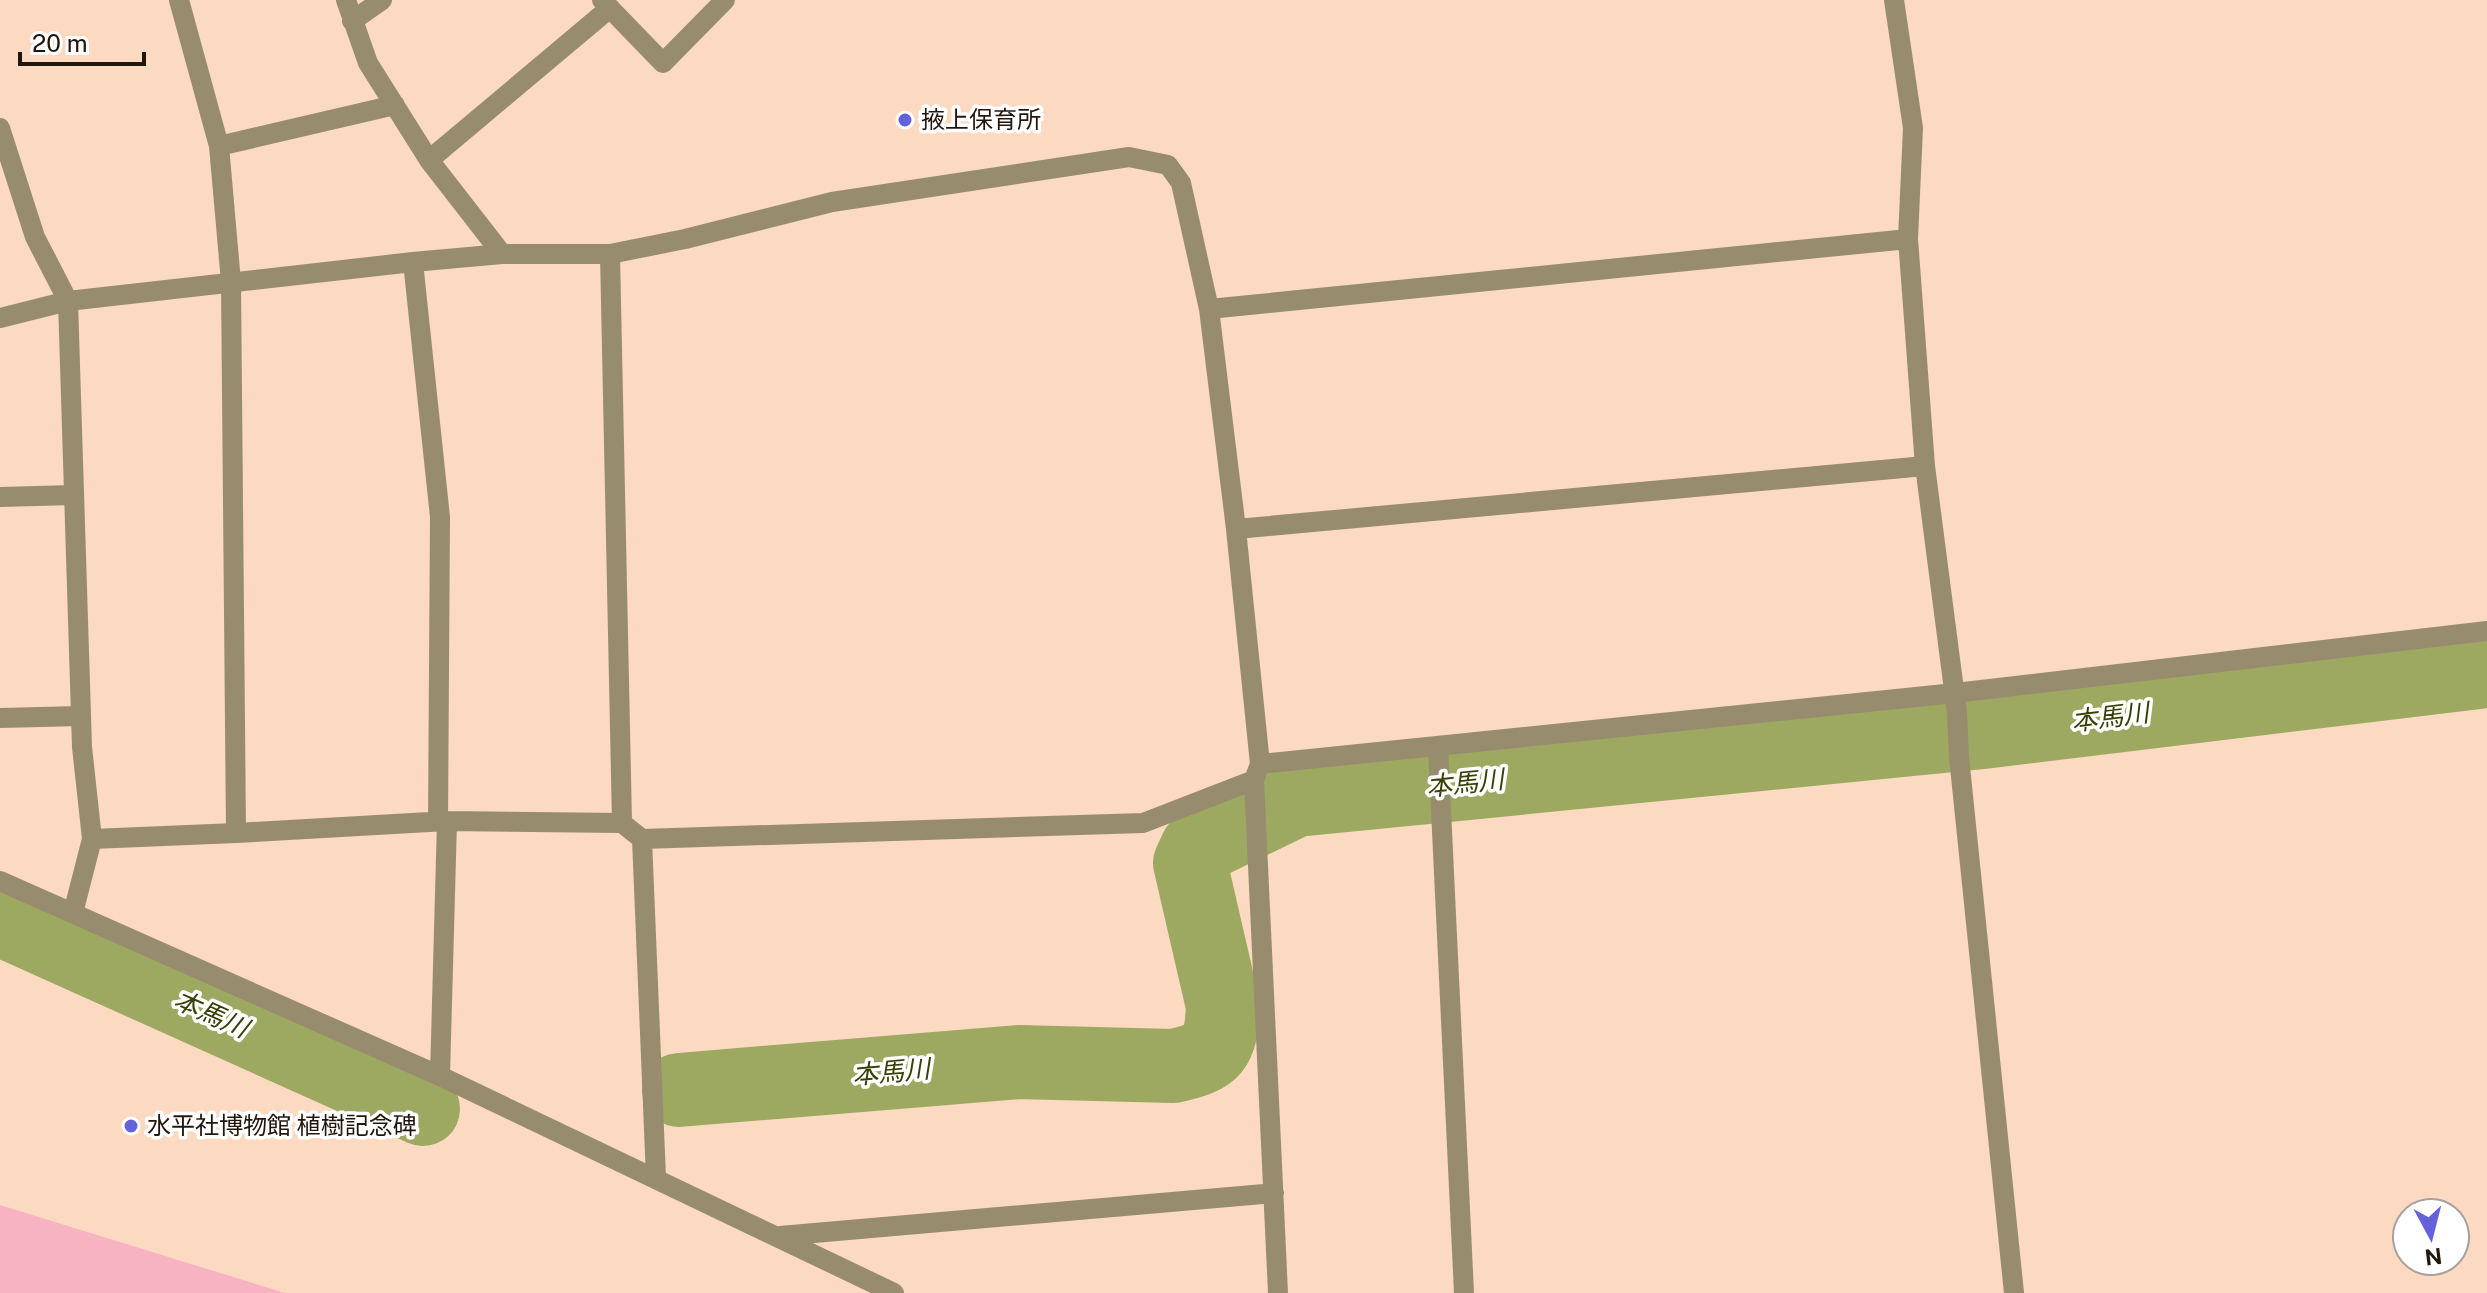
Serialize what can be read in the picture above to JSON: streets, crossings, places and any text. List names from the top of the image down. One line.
{"water":["本馬川"],"places":["掖上保育所","水平社博物館 植樹記念碑"],"scale_bar":"20 m","north":"bottom"}
